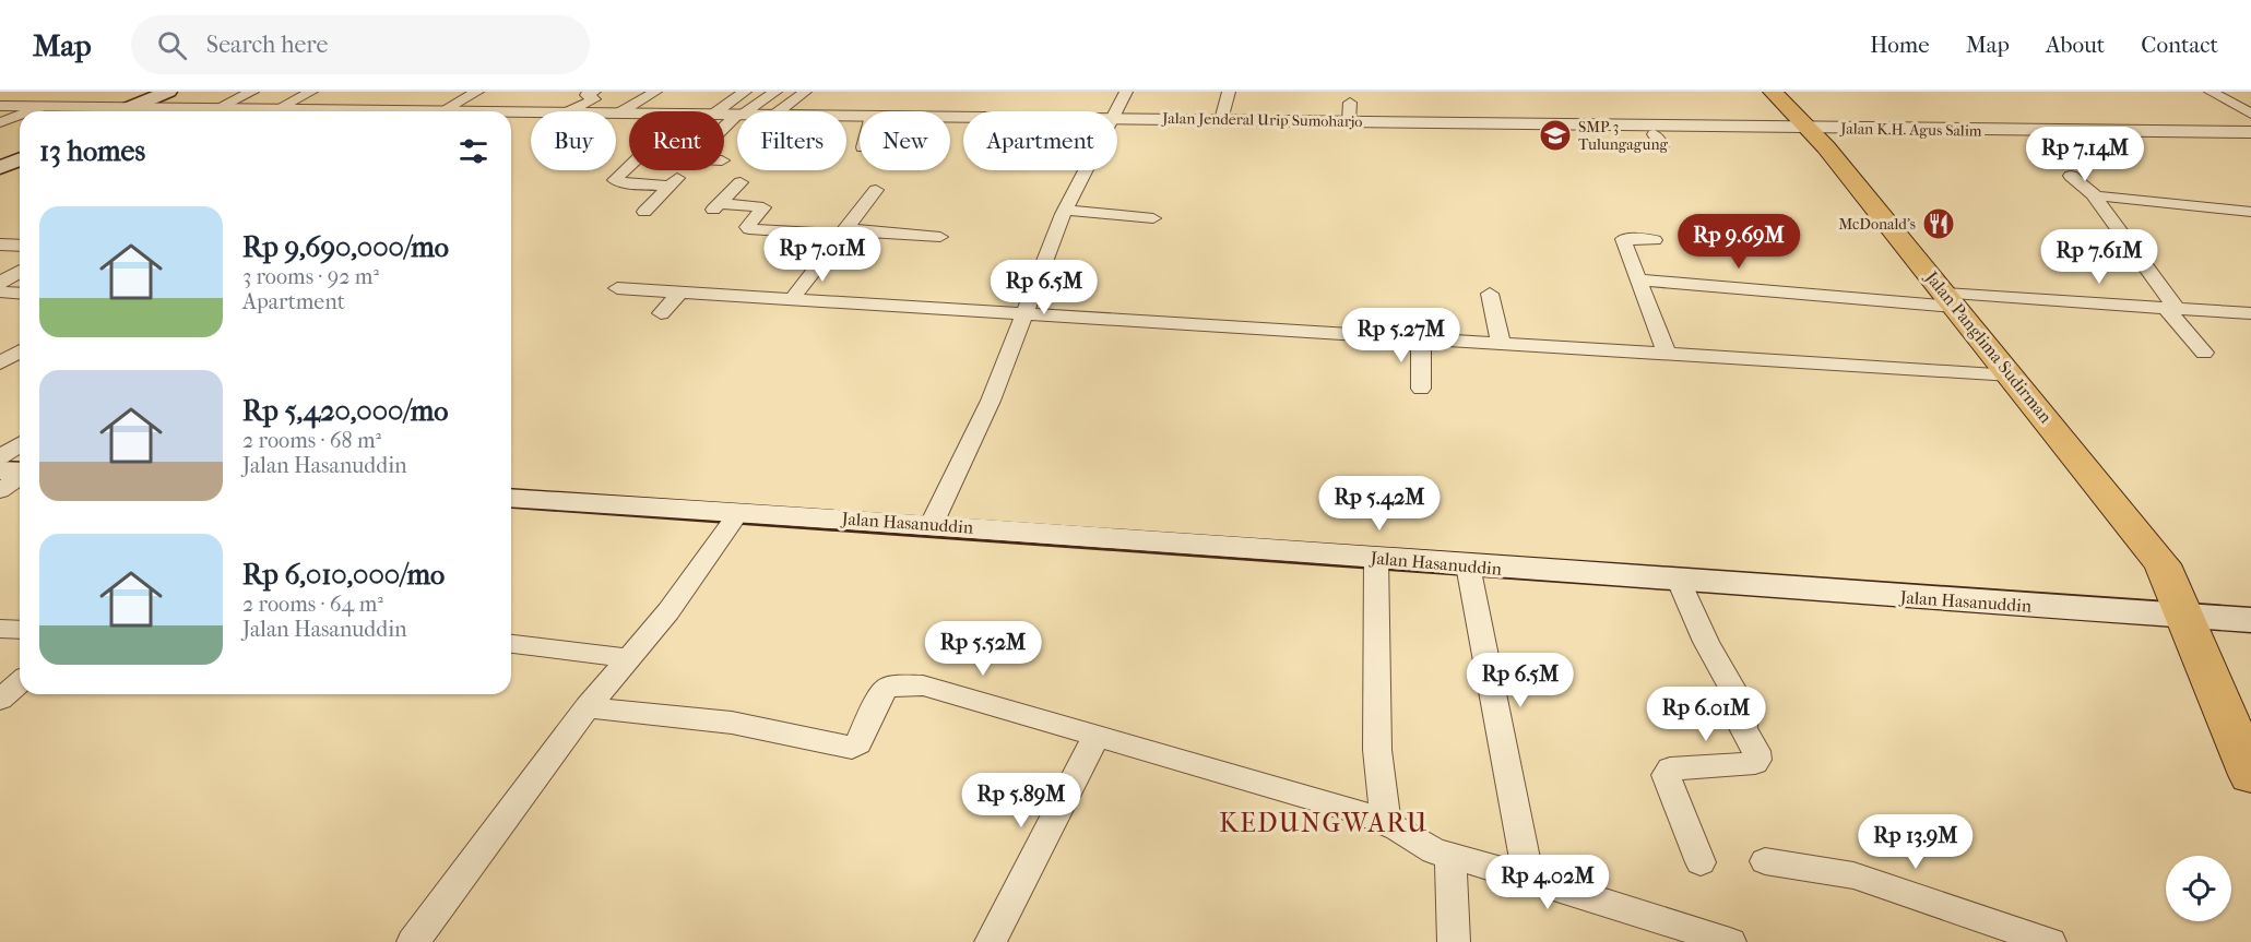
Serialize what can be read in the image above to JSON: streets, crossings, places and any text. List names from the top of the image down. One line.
{"streets":{"highway":["Jalan Panglima Sudirman"],"main road":["Jalan Hasanuddin"],"street":["Jalan Jenderal Urip Sumoharjo","Jalan K.H. Agus Salim"]},"crossings":[["Jalan Jenderal Urip Sumoharjo","Jalan K.H. Agus Salim"],["Jalan Jenderal Urip Sumoharjo","Jalan Panglima Sudirman"],["Jalan K.H. Agus Salim","Jalan Panglima Sudirman"],["Jalan Panglima Sudirman","Jalan Hasanuddin"]],"districts":["KEDUNGWARU"],"places":{"school or university":["SMP 3 Tulungagung"],"restaurant":["McDonald's"]},"page":{"header":"Map","search":"Search here","nav":["Home","Map","About","Contact"],"chip":["Buy","Rent","Filters","New","Apartment"],"heading":"13 homes","price":["Rp 7.14M","Rp 9.69M","Rp 7.01M","Rp 7.61M","Rp 6.5M","Rp 5.27M","Rp 5.42M","Rp 5.52M","Rp 6.5M","Rp 6.01M","Rp 5.89M","Rp 13.9M","Rp 4.02M"],"list":[{"name":"Rp 9,690,000/mo","note":"3 rooms · 92 m² · Apartment"},{"name":"Rp 5,420,000/mo","note":"2 rooms · 68 m² · Jalan Hasanuddin"},{"name":"Rp 6,010,000/mo","note":"2 rooms · 64 m² · Jalan Hasanuddin"}]}}
